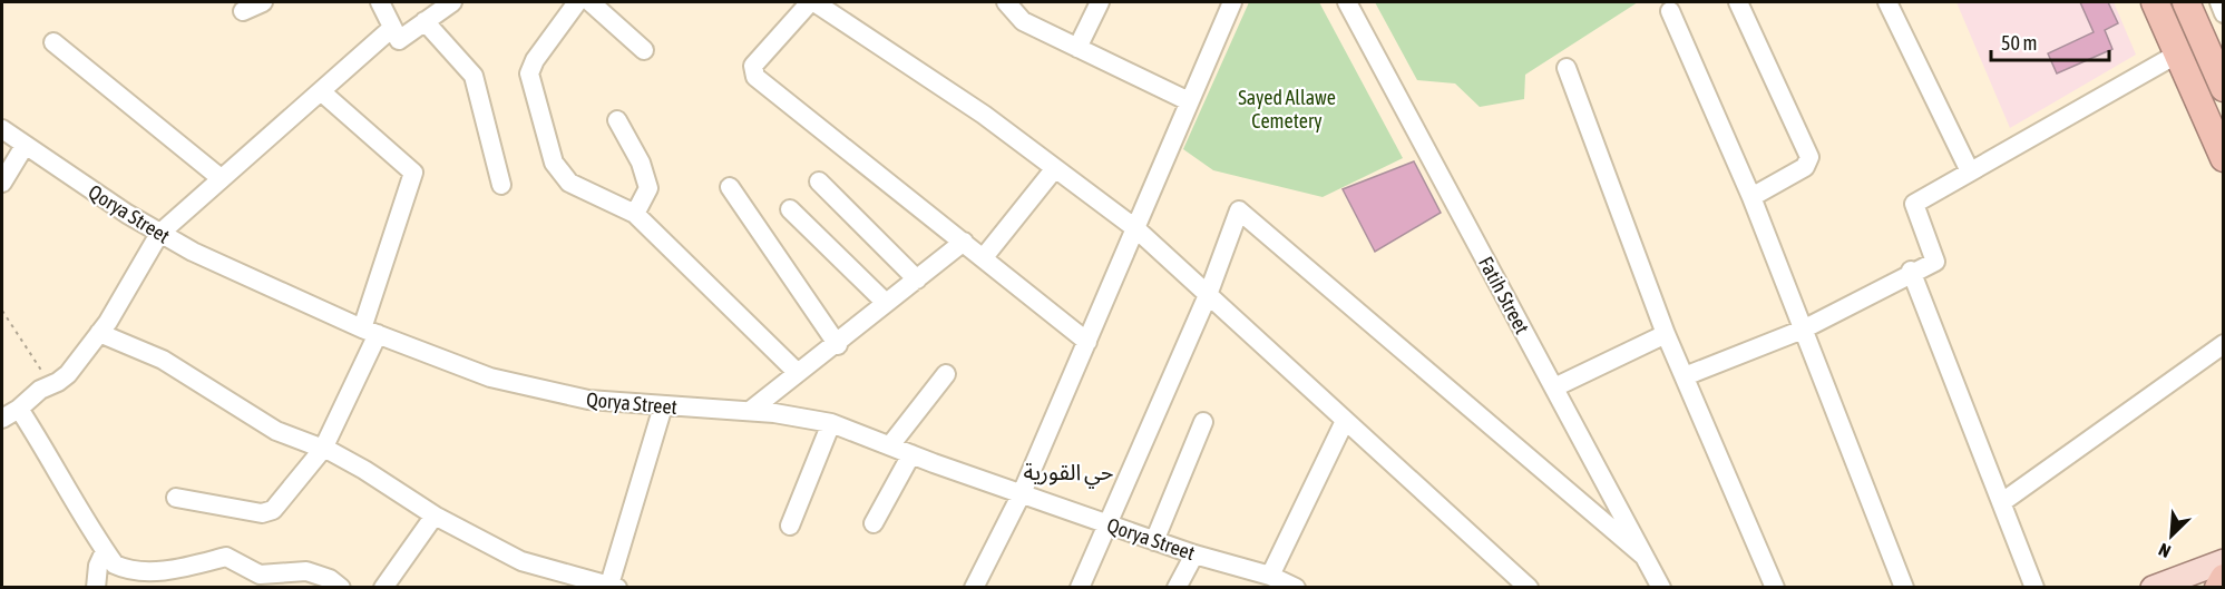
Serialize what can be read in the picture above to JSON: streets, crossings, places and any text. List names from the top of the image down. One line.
{"streets":{"street":["Qorya Street","Fatih Street"]},"districts":["حي القورية"],"parks":["Sayed Allawe Cemetery"],"scale_bar":"50 m","north":"bottom left"}
